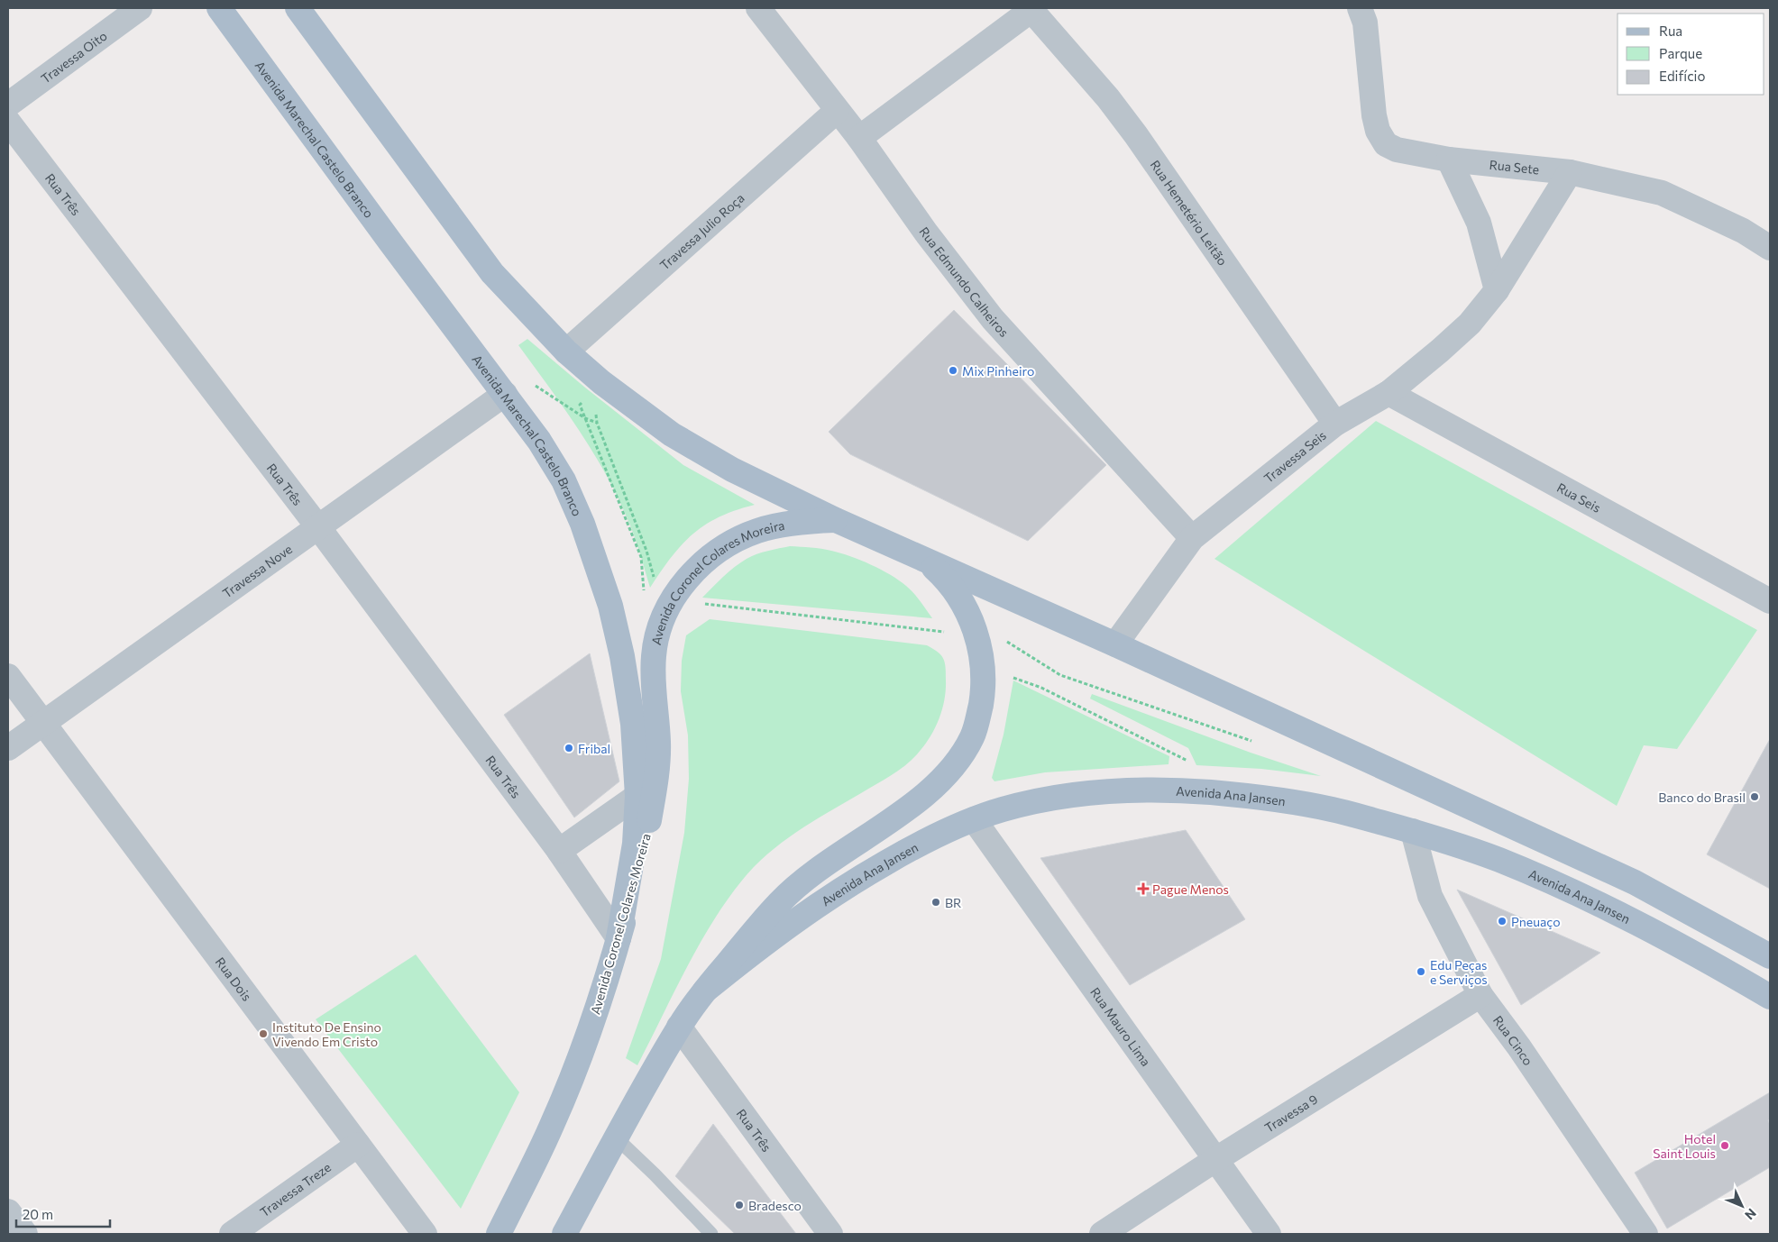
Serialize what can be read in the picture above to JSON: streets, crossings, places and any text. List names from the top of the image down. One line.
{"streets":{"main road":["Avenida Marechal Castelo Branco","Avenida Coronel Colares Moreira","Avenida Ana Jansen"],"street":["Travessa Oito","Rua Sete","Rua Três","Rua Hemetério Leitão","Travessa Julio Roça","Rua Edmundo Calheiros","Travessa Seis","Rua Seis","Travessa Nove","Rua Dois","Rua Mauro Lima","Rua Cinco","Travessa 9","Travessa Treze"]},"crossings":[["Avenida Marechal Castelo Branco","Rua Três"],["Avenida Marechal Castelo Branco","Travessa Nove"],["Avenida Marechal Castelo Branco","Avenida Coronel Colares Moreira"],["Rua Sete","Travessa Seis"],["Rua Três","Travessa Nove"],["Rua Três","Avenida Coronel Colares Moreira"],["Rua Hemetério Leitão","Rua Edmundo Calheiros"],["Rua Hemetério Leitão","Travessa Seis"],["Travessa Julio Roça","Rua Edmundo Calheiros"],["Rua Edmundo Calheiros","Travessa Seis"],["Travessa Seis","Rua Seis"],["Travessa Nove","Rua Dois"],["Avenida Ana Jansen","Rua Mauro Lima"],["Avenida Ana Jansen","Rua Cinco"],["Rua Dois","Travessa Treze"],["Rua Mauro Lima","Travessa 9"],["Rua Cinco","Travessa 9"]],"places":{"other":["Mix Pinheiro","Fribal","Banco do Brasil","BR","Pneuaço","Edu Peças e Serviços","Instituto De Ensino Vivendo Em Cristo","Hotel Saint Louis","Bradesco"],"health":["Pague Menos"]},"legend":["Rua","Parque","Edifício"],"scale_bar":"20 m","north":"bottom right"}
